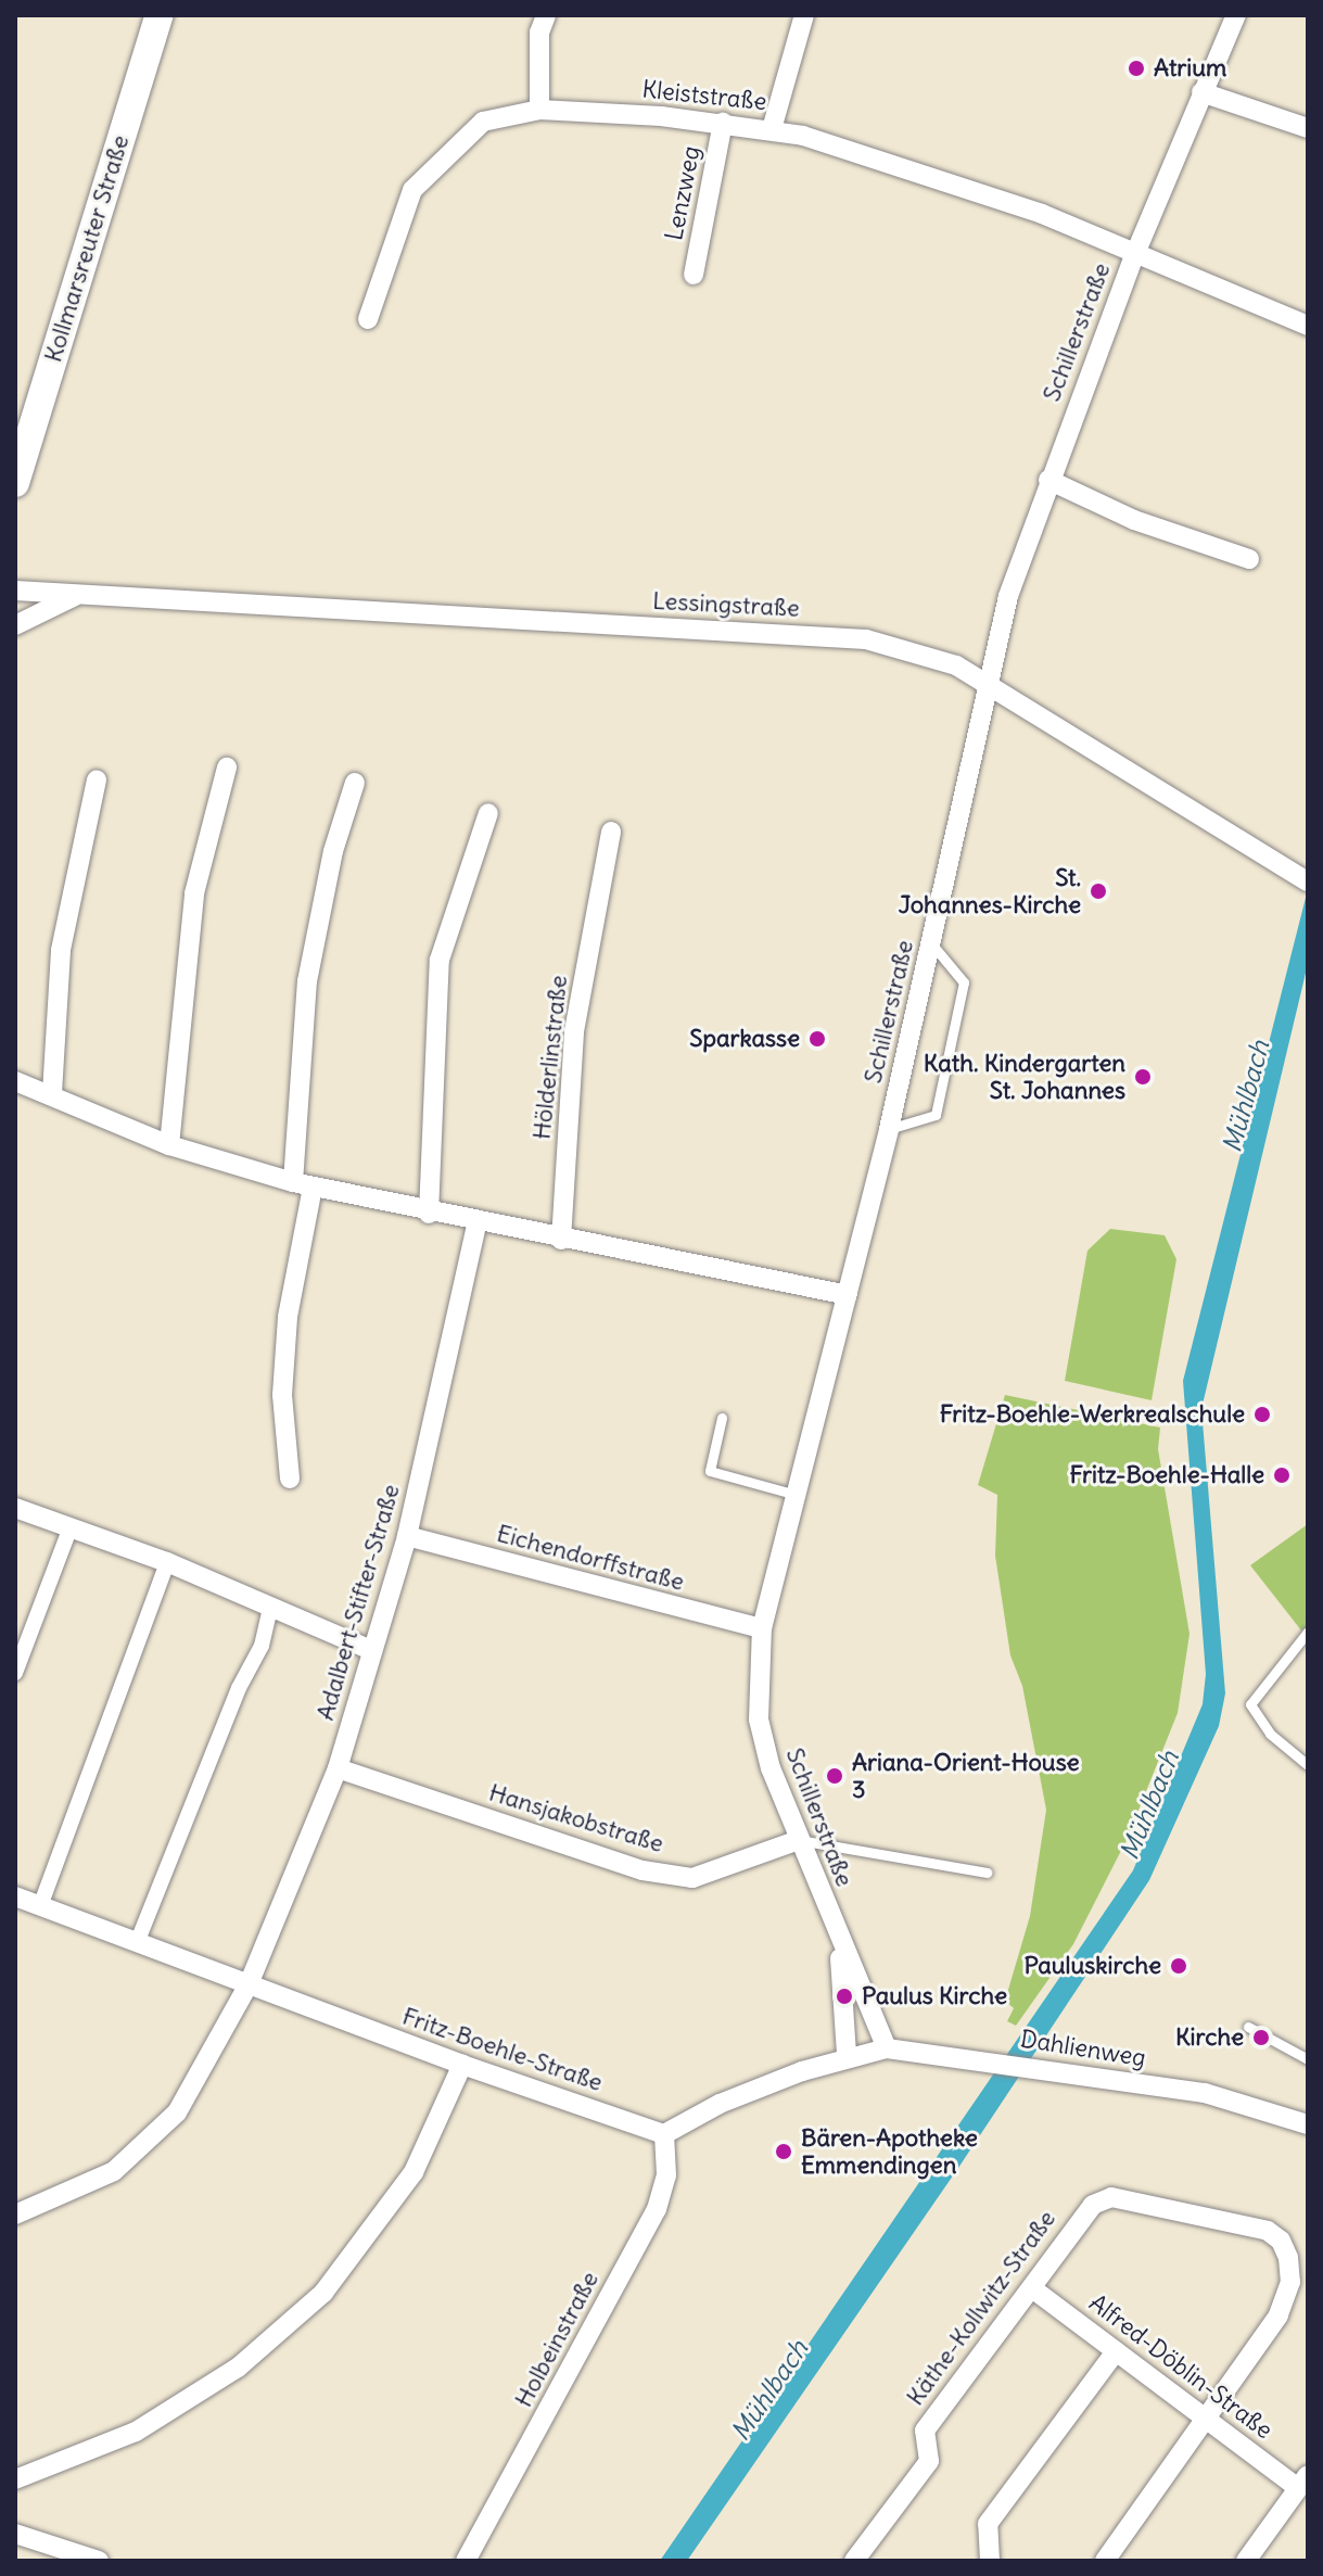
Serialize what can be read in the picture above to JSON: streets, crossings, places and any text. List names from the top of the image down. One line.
{"streets":{"main road":["Kollmarsreuter Straße"],"street":["Kleiststraße","Lenzweg","Schillerstraße","Lessingstraße","Hölderlinstraße","Eichendorffstraße","Adalbert-Stifter-Straße","Hansjakobstraße","Dahlienweg","Fritz-Boehle-Straße","Käthe-Kollwitz-Straße","Holbeinstraße","Alfred-Döblin-Straße"]},"crossings":[["Kleiststraße","Lenzweg"],["Kleiststraße","Schillerstraße"],["Schillerstraße","Lessingstraße"],["Schillerstraße","Eichendorffstraße"],["Schillerstraße","Hansjakobstraße"],["Schillerstraße","Dahlienweg"],["Eichendorffstraße","Adalbert-Stifter-Straße"],["Adalbert-Stifter-Straße","Hansjakobstraße"],["Adalbert-Stifter-Straße","Fritz-Boehle-Straße"],["Fritz-Boehle-Straße","Holbeinstraße"],["Käthe-Kollwitz-Straße","Alfred-Döblin-Straße"]],"water":["Mühlbach"],"places":["Atrium","St. Johannes-Kirche","Sparkasse","Kath. Kindergarten St. Johannes","Fritz-Boehle-Werkrealschule","Fritz-Boehle-Halle","Ariana-Orient-House 3","Pauluskirche","Paulus Kirche","Kirche","Bären-Apotheke Emmendingen"]}
